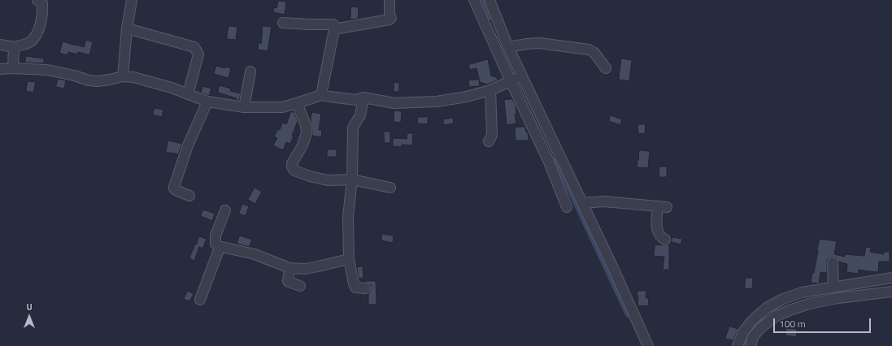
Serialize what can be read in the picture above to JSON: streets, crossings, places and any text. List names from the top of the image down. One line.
{"scale_bar":"100 m","north":"top"}
